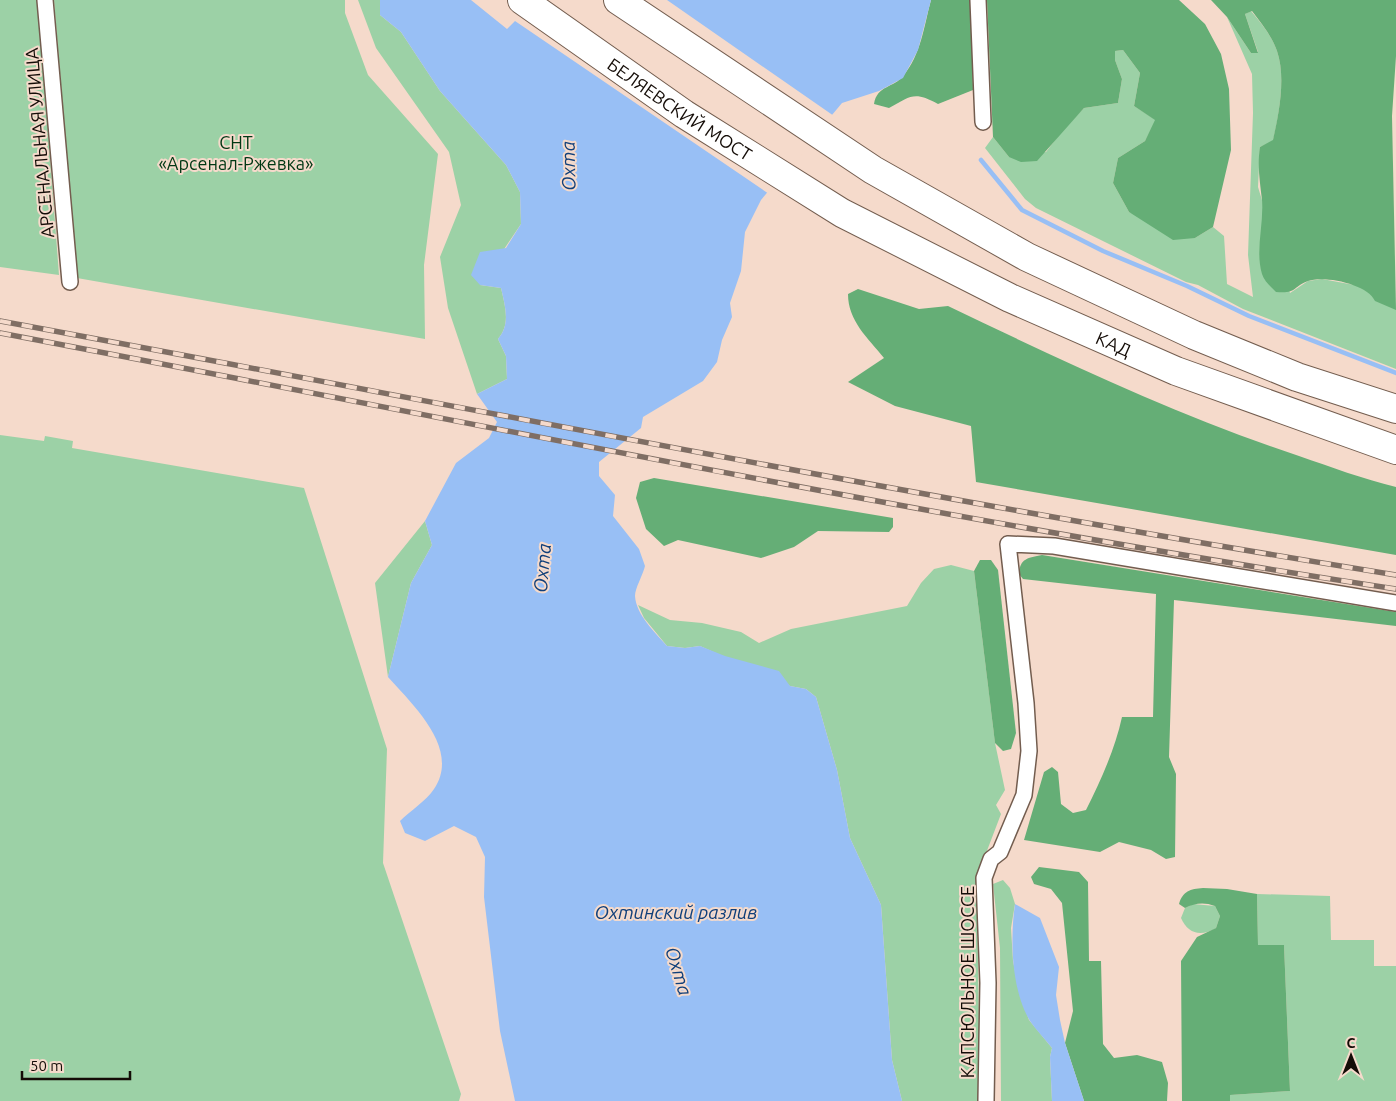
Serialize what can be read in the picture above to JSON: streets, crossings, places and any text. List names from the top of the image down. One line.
{"streets":{"highway":["БЕЛЯЕВСКИЙ МОСТ","КАД"],"street":["АРСЕНАЛЬНАЯ УЛИЦА","КАПСЮЛЬНОЕ ШОССЕ"]},"crossings":[["БЕЛЯЕВСКИЙ МОСТ","КАД"]],"water":["Охта","Охтинский разлив"],"parks":["СНТ «Арсенал-Ржевка»"],"scale_bar":"50 m","north":"top"}
